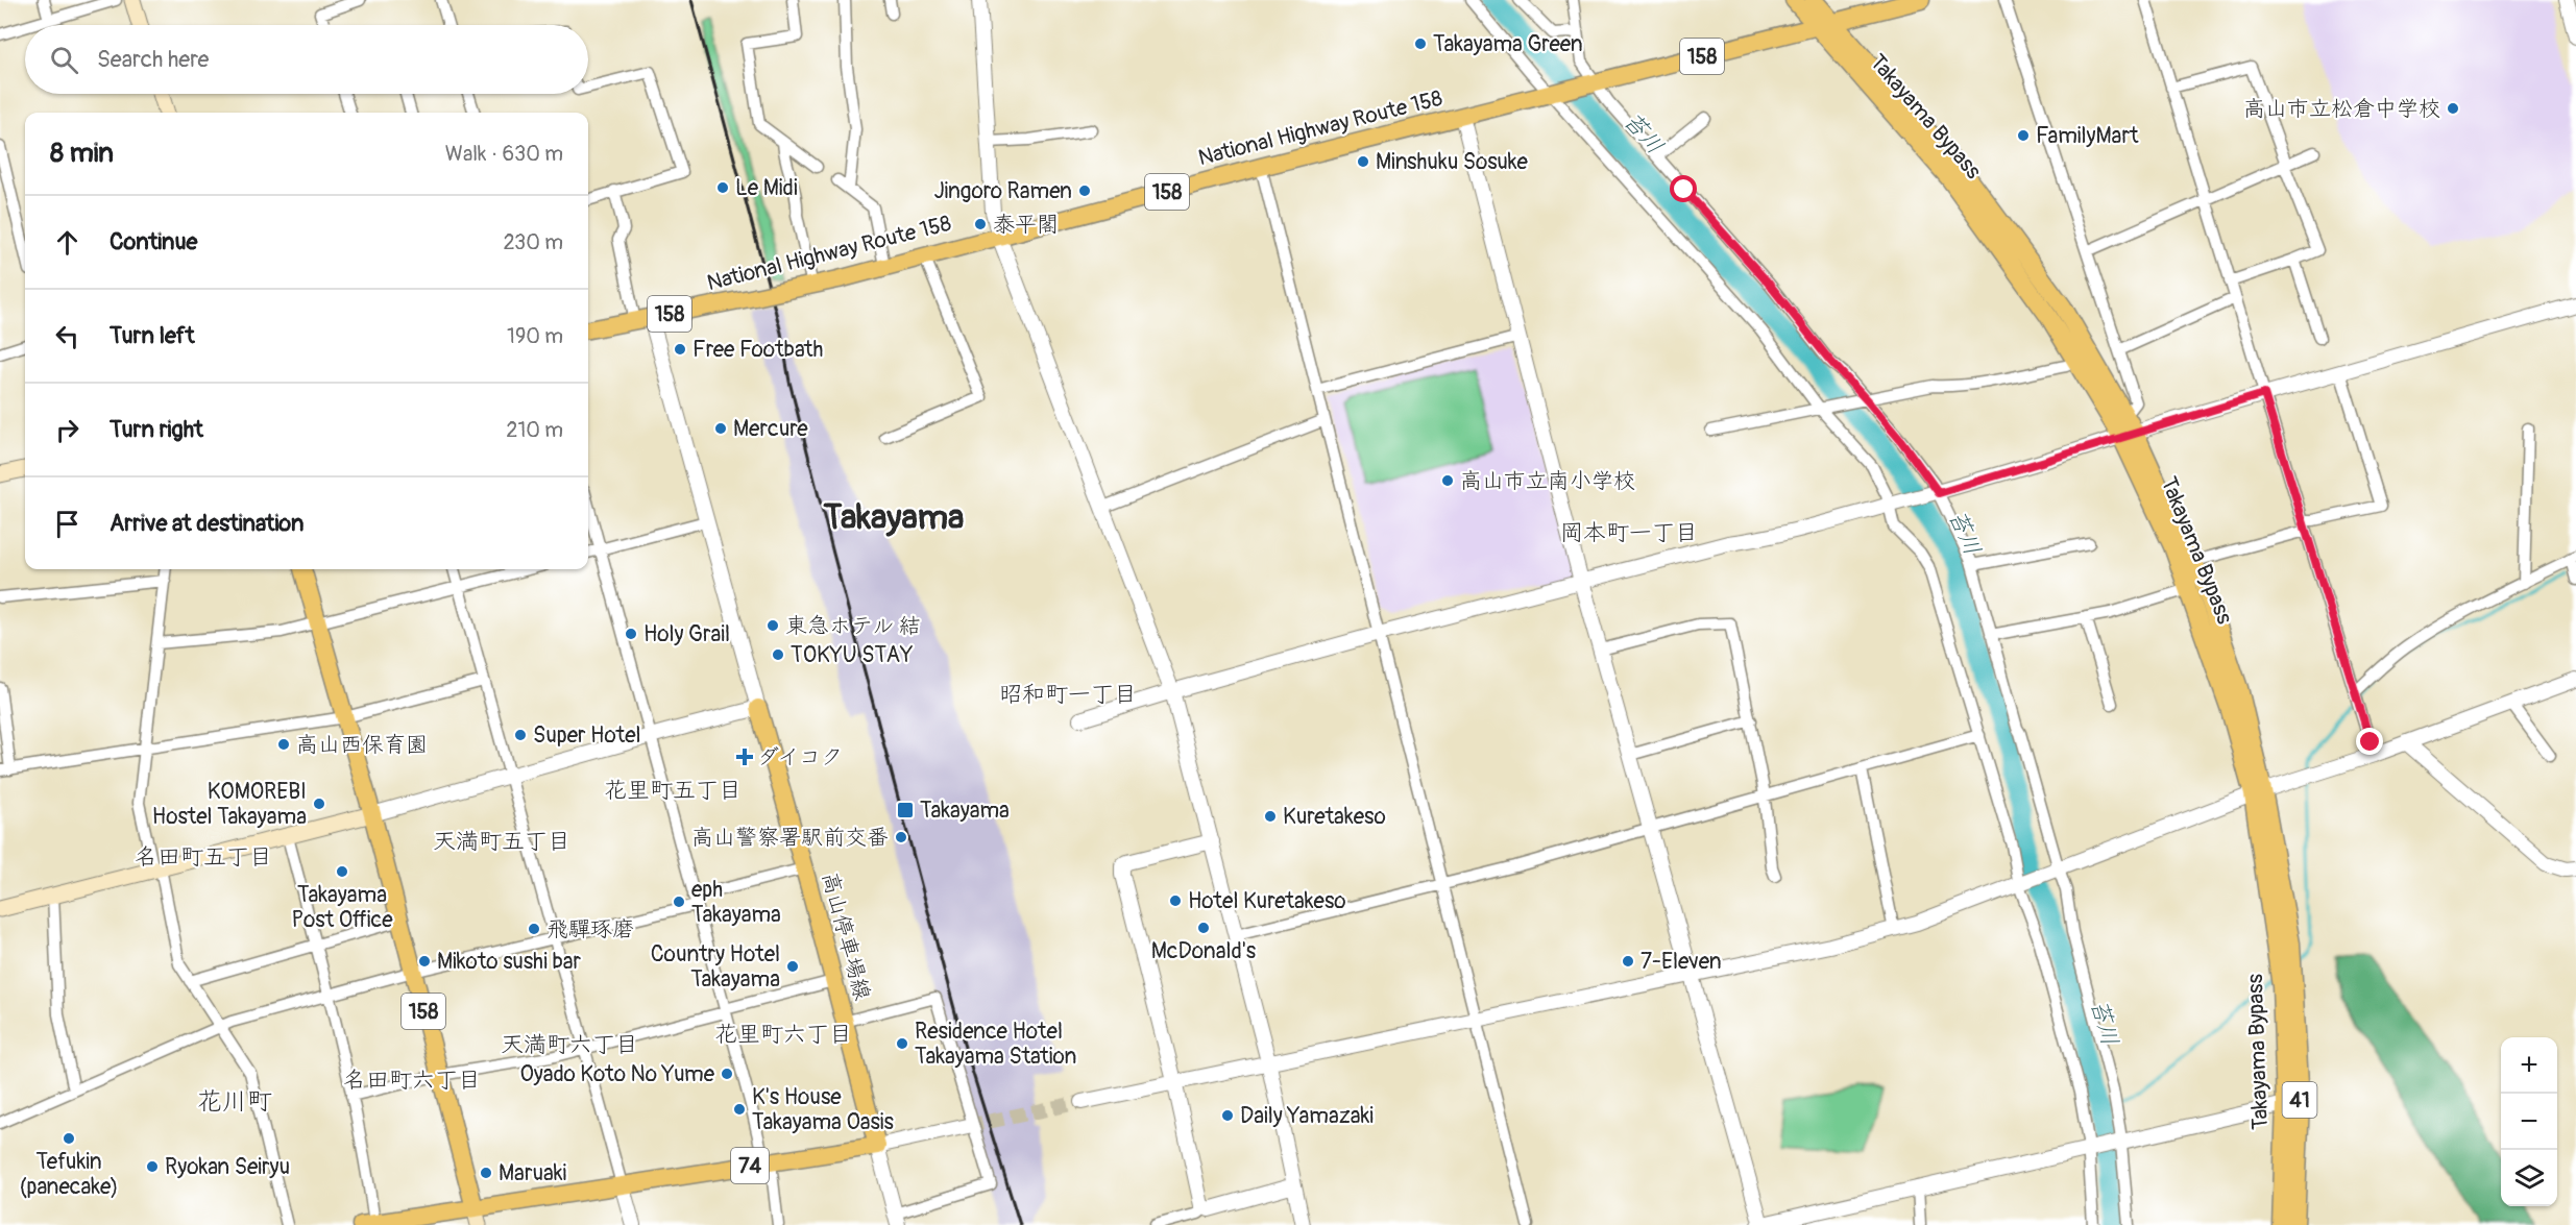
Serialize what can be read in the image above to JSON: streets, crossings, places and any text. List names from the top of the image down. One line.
{"streets":{"main road":["158","Takayama Bypass","National Highway Route 158","高山停車場線","41","74"]},"crossings":[["158","74"],["Takayama Bypass","National Highway Route 158"],["高山停車場線","74"]],"districts":["Takayama","岡本町一丁目","昭和町一丁目","花里町五丁目","天満町五丁目","名田町五丁目","花里町六丁目","天満町六丁目","名田町六丁目","花川町"],"water":["苔川"],"places":{"other":["Takayama Green","高山市立松倉中学校","FamilyMart","Minshuku Sosuke","Le Midi","Jingoro Ramen","泰平閣","Free Footbath","Mercure","高山市立南小学校","東急ホテル 結","Holy Grail","TOKYU STAY","Super Hotel","高山西保育園","KOMOREBI Hostel Takayama","Kuretakeso","高山警察署駅前交番","Takayama Post Office","Hotel Kuretakeso","eph Takayama","McDonald's","飛驒琢磨","Mikoto sushi bar","7-Eleven","Country Hotel Takayama","Residence Hotel Takayama Station","Oyado Koto No Yume","K's House Takayama Oasis","Daily Yamazaki","Tefukin (panecake)","Ryokan Seiryu","Maruaki"],"health":["ダイコク"],"transit":["Takayama"]},"page":{"search":"Search here","heading":["8 min","Walk · 630 m"],"list":[["Continue","230 m"],["Turn left","190 m"],["Turn right","210 m"],"Arrive at destination"],"map_buttons":["+","−"]}}
